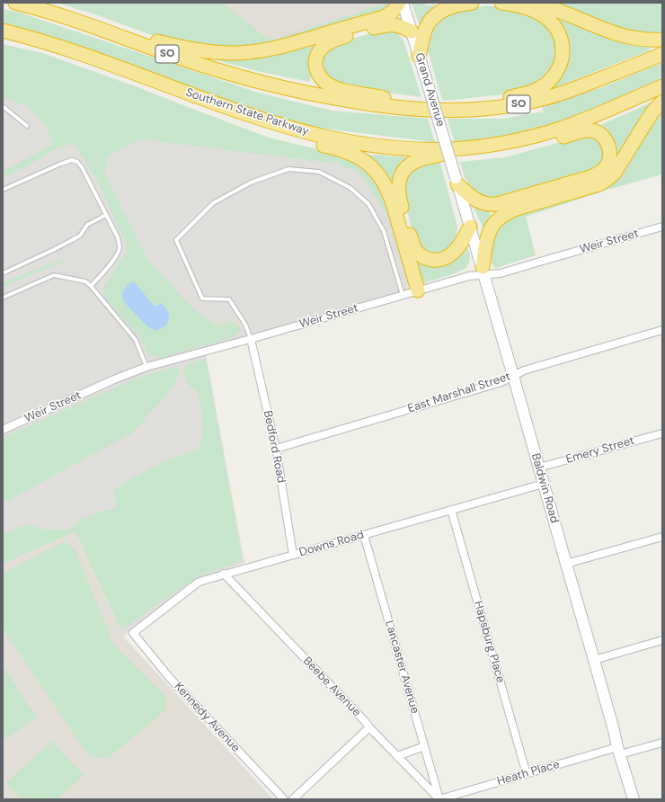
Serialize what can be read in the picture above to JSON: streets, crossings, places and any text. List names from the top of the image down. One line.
{"streets":{"highway":["SO","Southern State Parkway"],"main road":["Grand Avenue","Baldwin Road"],"street":["Weir Street","East Marshall Street","Bedford Road","Emery Street","Downs Road","Hapsburg Place","Lancaster Avenue","Beebe Avenue","Kennedy Avenue","Heath Place"]},"crossings":[["Grand Avenue","Baldwin Road"],["Weir Street","Bedford Road"],["Weir Street","Baldwin Road"],["East Marshall Street","Bedford Road"],["East Marshall Street","Baldwin Road"],["Bedford Road","Downs Road"],["Emery Street","Baldwin Road"],["Baldwin Road","Downs Road"],["Baldwin Road","Heath Place"],["Downs Road","Hapsburg Place"],["Downs Road","Lancaster Avenue"],["Downs Road","Beebe Avenue"],["Downs Road","Kennedy Avenue"],["Hapsburg Place","Heath Place"],["Lancaster Avenue","Beebe Avenue"],["Lancaster Avenue","Heath Place"],["Beebe Avenue","Heath Place"]]}
